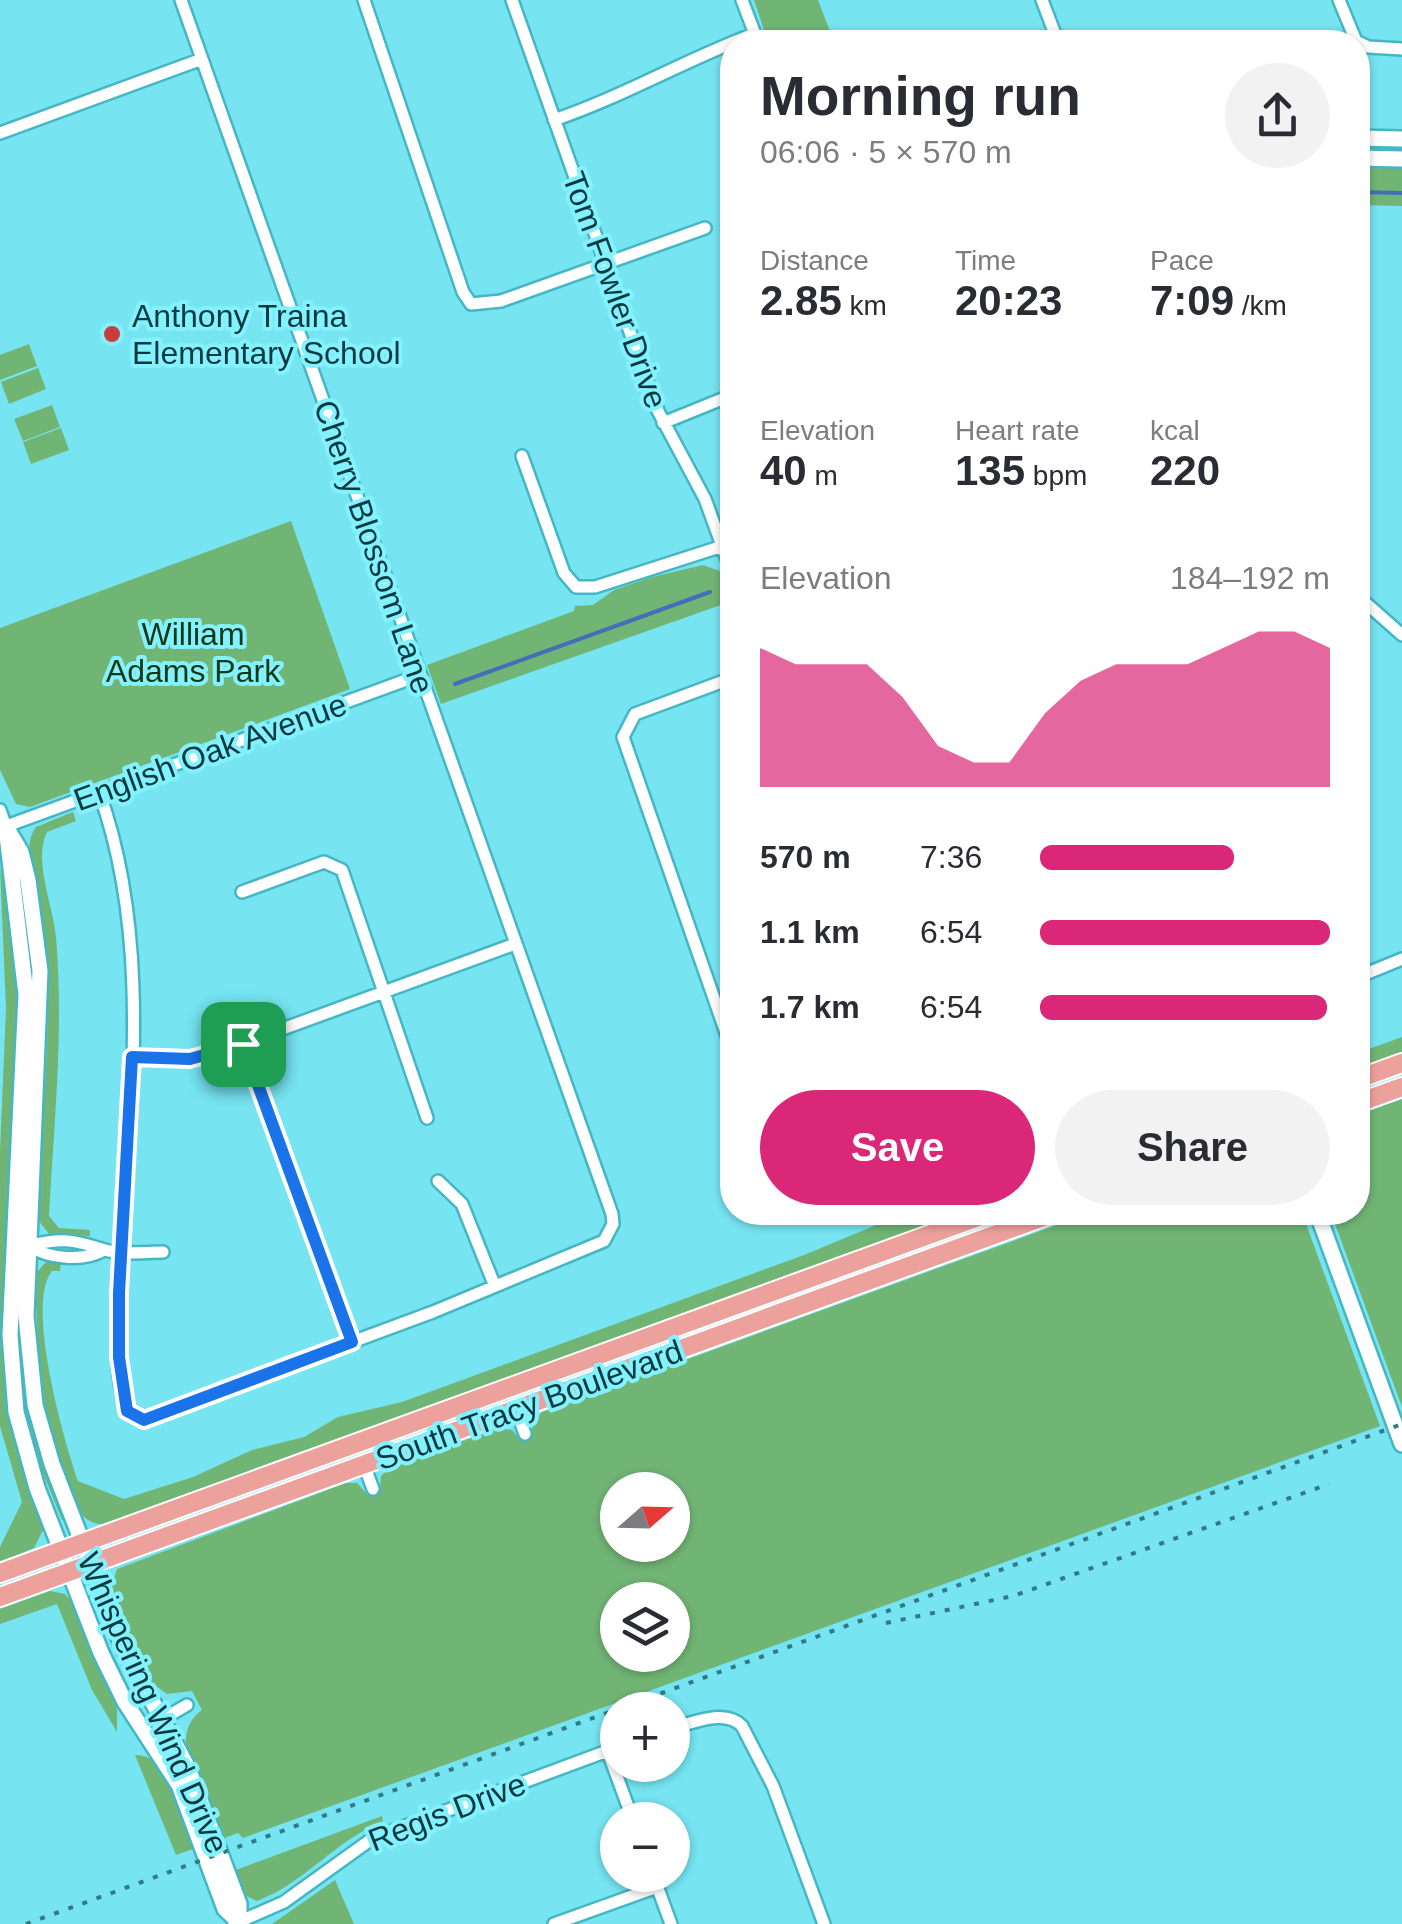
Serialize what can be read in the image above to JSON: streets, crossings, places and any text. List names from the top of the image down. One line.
{"streets":{"main road":["South Tracy Boulevard"],"street":["Tom Fowler Drive","Cherry Blossom Lane","English Oak Avenue","Whispering Wind Drive","Regis Drive"]},"crossings":[["Cherry Blossom Lane","English Oak Avenue"],["English Oak Avenue","Whispering Wind Drive"],["South Tracy Boulevard","Whispering Wind Drive"],["Whispering Wind Drive","Regis Drive"]],"parks":["William Adams Park"],"places":["Anthony Traina Elementary School"],"north":"right","page":{"heading":["Morning run","06:06 · 5 × 570 m"],"stats":[["Distance","2.85 km"],["Time","20:23"],["Pace","7:09 /km"],["Elevation","40 m"],["Heart rate","135 bpm"],["kcal","220"]],"chart":["Elevation","184–192 m"],"list":[{"name":"570 m","note":"7:36"},{"name":"1.1 km","note":"6:54"},{"name":"1.7 km","note":"6:54"}],"buttons":["Save","Share"],"map_buttons":["+","−"]}}
